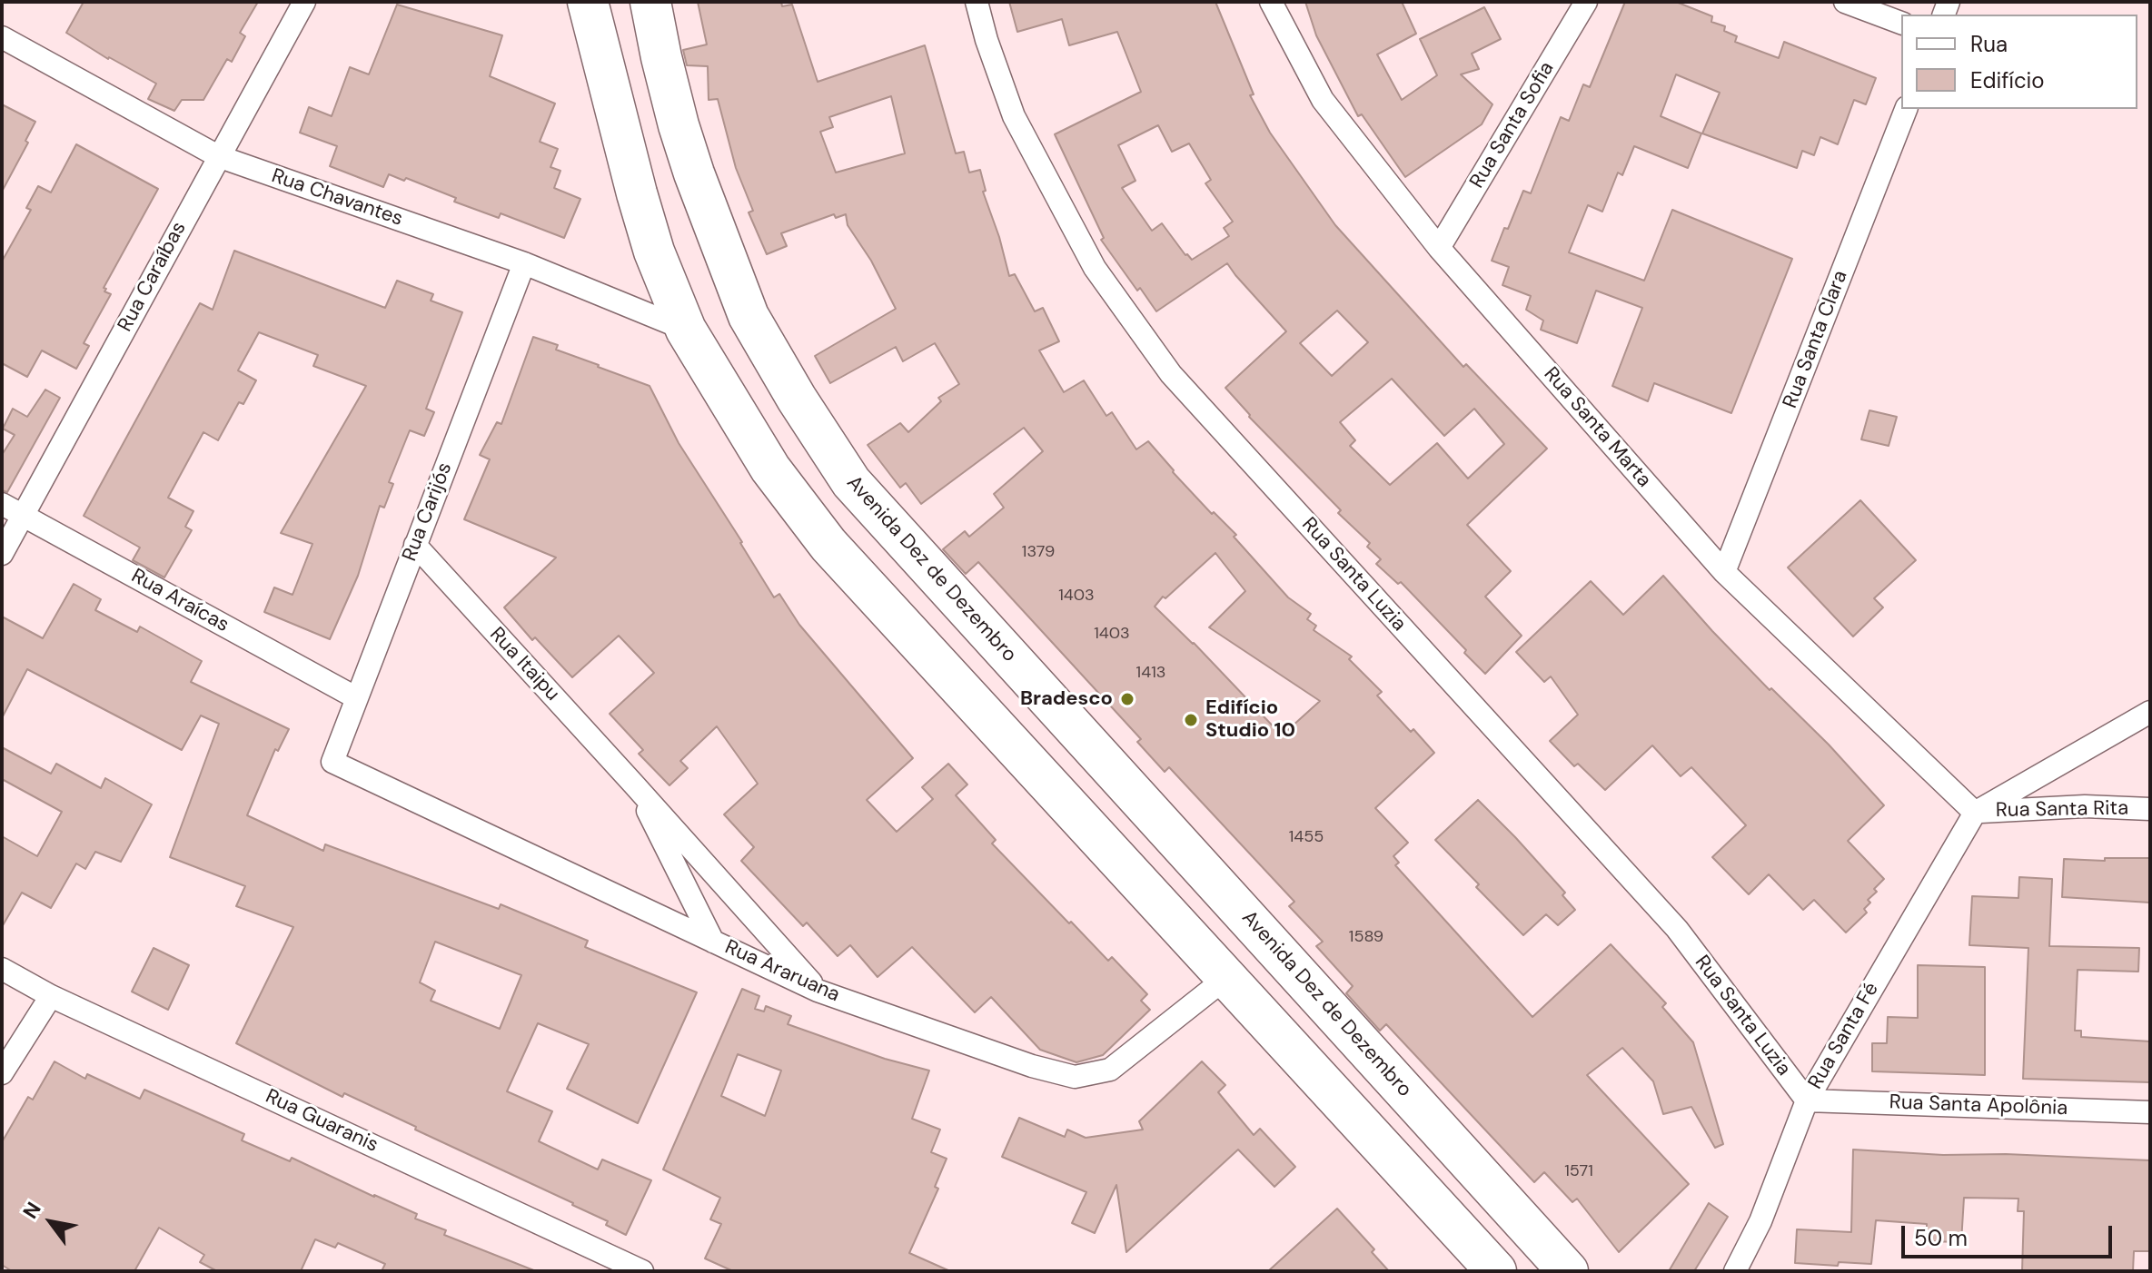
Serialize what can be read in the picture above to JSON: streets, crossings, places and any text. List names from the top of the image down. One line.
{"streets":{"highway":["Avenida Dez de Dezembro"],"street":["Rua Santa Sofia","Rua Chavantes","Rua Caraíbas","Rua Santa Clara","Rua Santa Marta","Rua Carijós","Rua Santa Luzia","Rua Araícas","Rua Itaipu","Rua Santa Rita","Rua Araruana","Rua Santa Fé","Rua Santa Apolônia","Rua Guaranis"]},"crossings":[["Rua Santa Sofia","Rua Santa Marta"],["Rua Chavantes","Rua Caraíbas"],["Rua Chavantes","Rua Carijós"],["Rua Caraíbas","Rua Araícas"],["Rua Santa Clara","Rua Santa Marta"],["Rua Santa Marta","Rua Santa Rita"],["Rua Santa Marta","Rua Santa Fé"],["Rua Carijós","Rua Araícas"],["Rua Carijós","Rua Itaipu"],["Rua Carijós","Rua Araruana"],["Rua Santa Luzia","Rua Santa Fé"],["Rua Santa Luzia","Rua Santa Apolônia"],["Rua Itaipu","Rua Araruana"],["Rua Santa Rita","Rua Santa Fé"],["Rua Santa Fé","Rua Santa Apolônia"]],"places":["Bradesco","Edifício Studio 10"],"house_numbers":["1379","1403","1403","1413","1455","1589","1571"],"legend":["Rua","Edifício"],"scale_bar":"50 m","north":"top left"}
